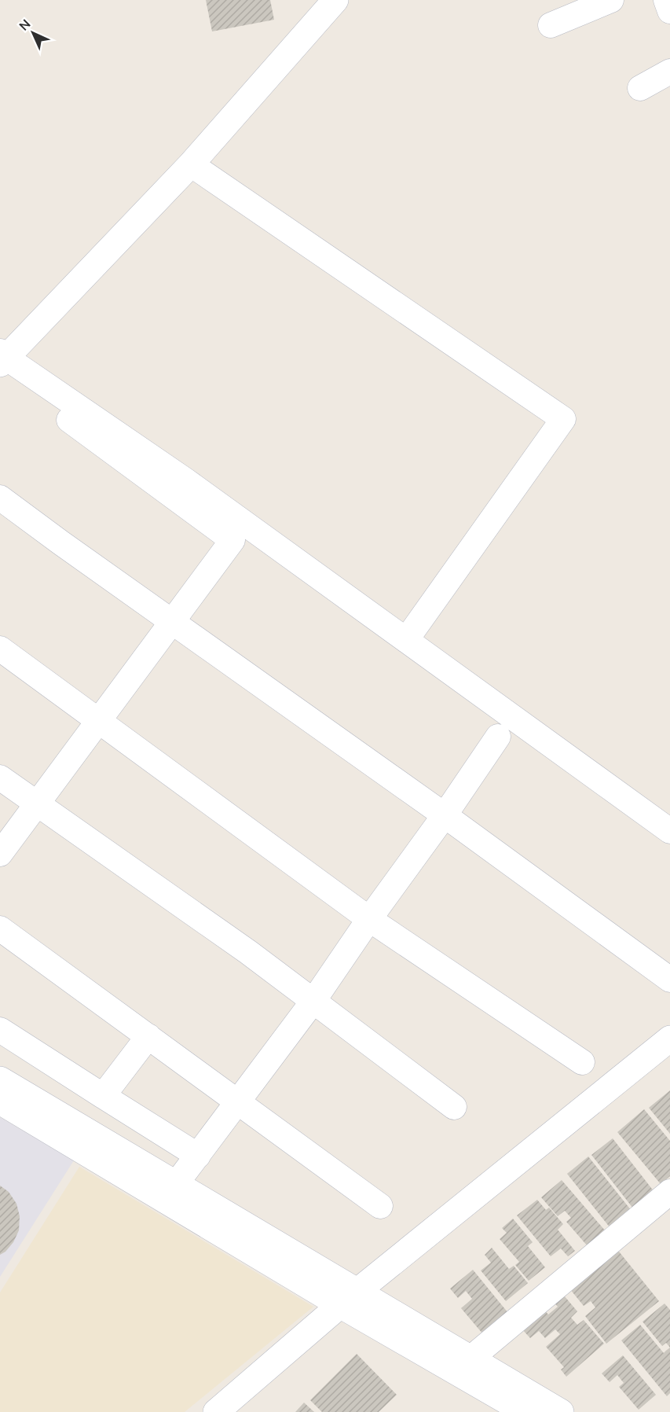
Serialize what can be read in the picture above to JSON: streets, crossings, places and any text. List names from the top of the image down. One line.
{"north":"top left"}
